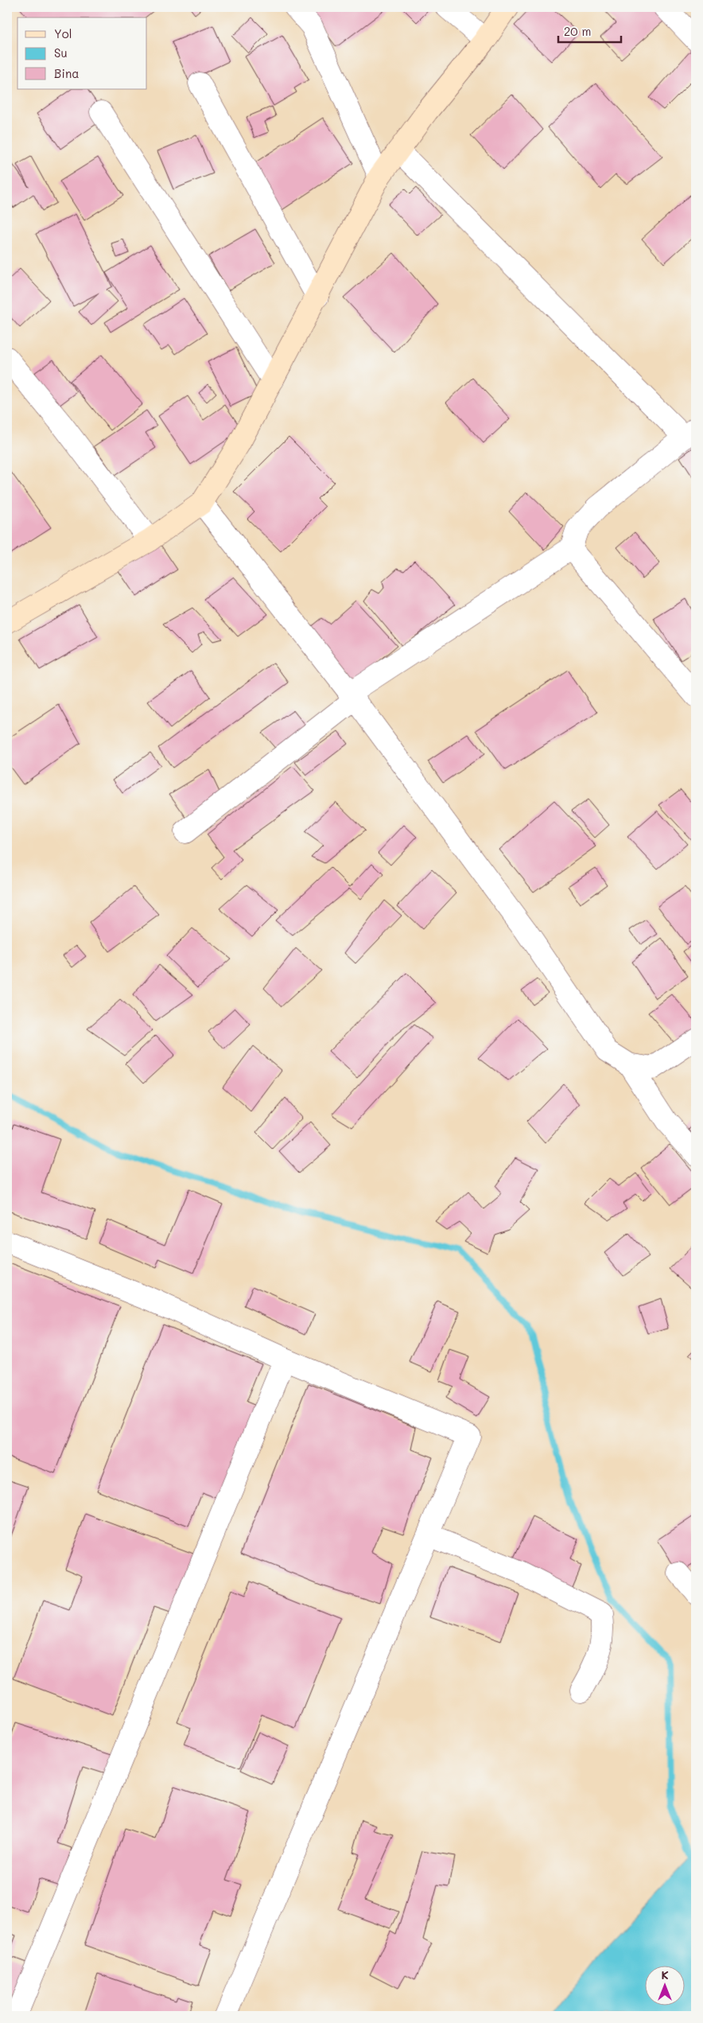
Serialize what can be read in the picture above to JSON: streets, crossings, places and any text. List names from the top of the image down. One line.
{"legend":["Yol","Su","Bina"],"scale_bar":"20 m","north":"top"}
